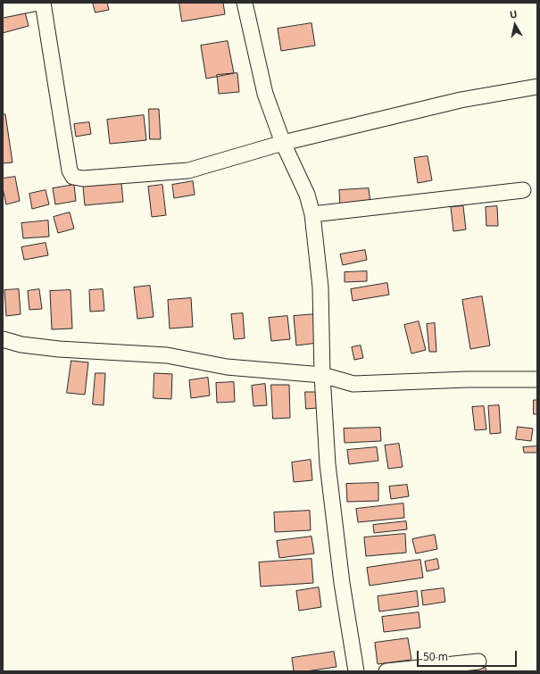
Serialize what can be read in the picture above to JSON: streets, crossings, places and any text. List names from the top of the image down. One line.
{"scale_bar":"50 m","north":"top"}
